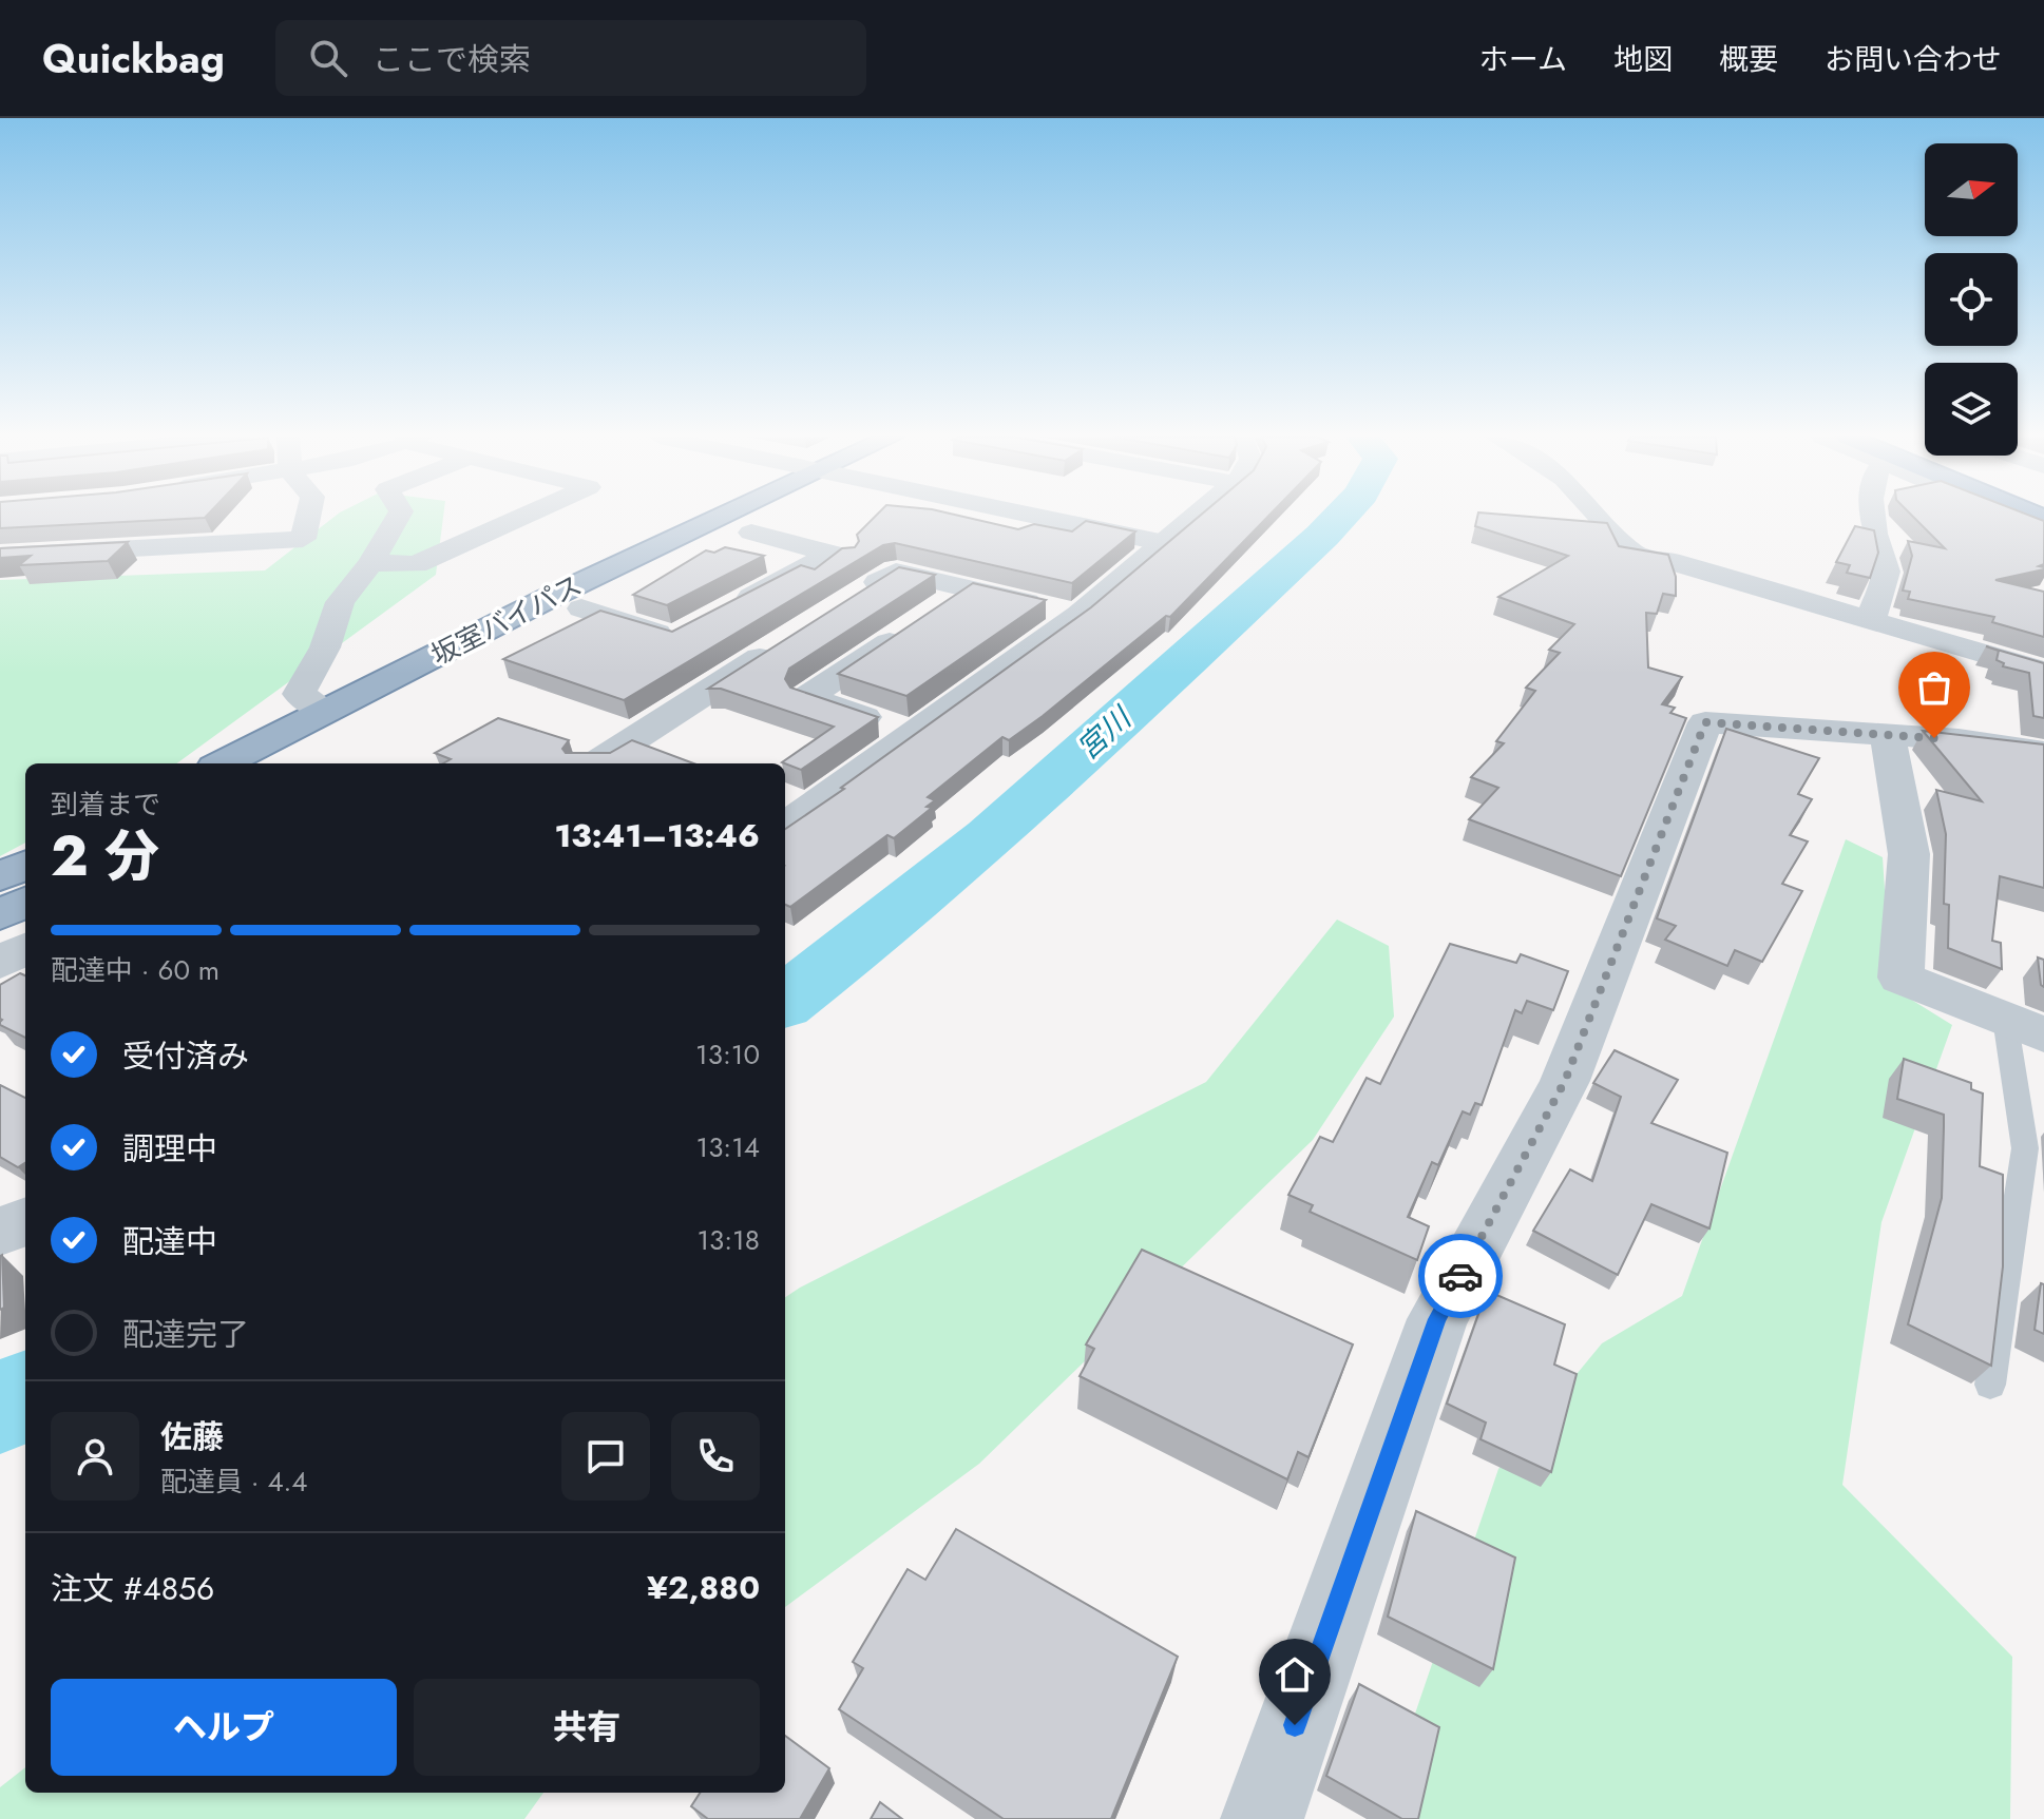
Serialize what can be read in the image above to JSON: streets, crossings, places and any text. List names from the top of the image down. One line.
{"streets":{"highway":["坂室バイパス"]},"water":["宮川"],"north":"right","page":{"header":"Quickbag","search":"ここで検索","nav":["ホーム","地図","概要","お問い合わせ"],"heading":["2 分","到着まで","13:41–13:46"],"panel":["佐藤","配達員 · 4.4","注文 #4856","¥2,880"],"bar":"配達中 · 60 m","list":[["受付済み","13:10"],["調理中","13:14"],["配達中","13:18"],"配達完了"],"buttons":["ヘルプ","共有"]}}
